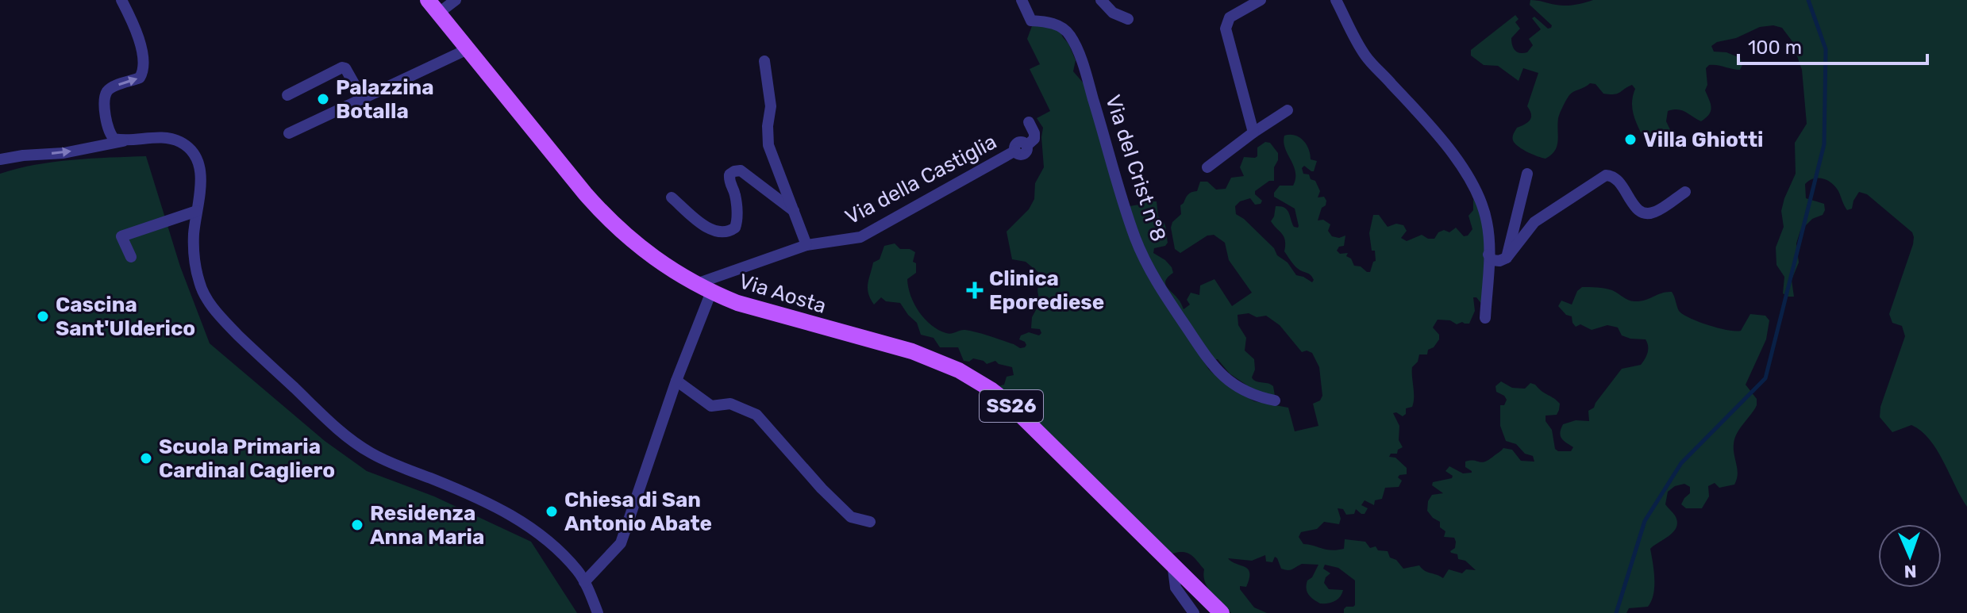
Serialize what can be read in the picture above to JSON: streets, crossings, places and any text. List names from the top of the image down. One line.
{"streets":{"main road":["Via Aosta","SS26"],"street":["Via del Crist n°8","Via della Castiglia"]},"crossings":[["Via della Castiglia","Via Aosta"]],"places":{"other":["Palazzina Botalla","Villa Ghiotti","Cascina Sant'Ulderico","Scuola Primaria Cardinal Cagliero","Chiesa di San Antonio Abate","Residenza Anna Maria"],"health":["Clinica Eporediese"]},"scale_bar":"100 m","north":"bottom"}
